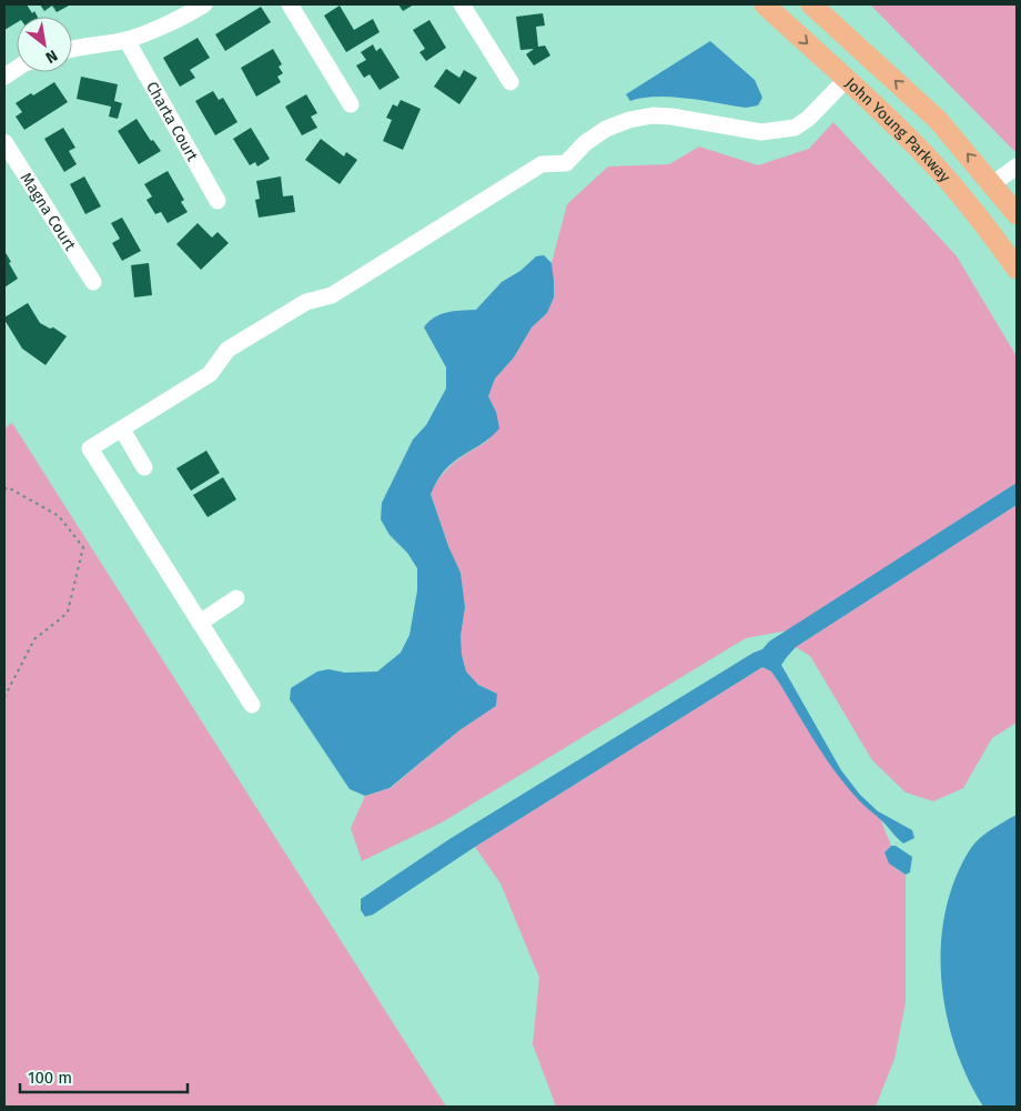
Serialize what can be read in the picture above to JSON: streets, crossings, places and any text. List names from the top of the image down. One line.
{"streets":{"main road":["John Young Parkway"],"street":["Charta Court","Magna Court"]},"scale_bar":"100 m","north":"bottom right"}
